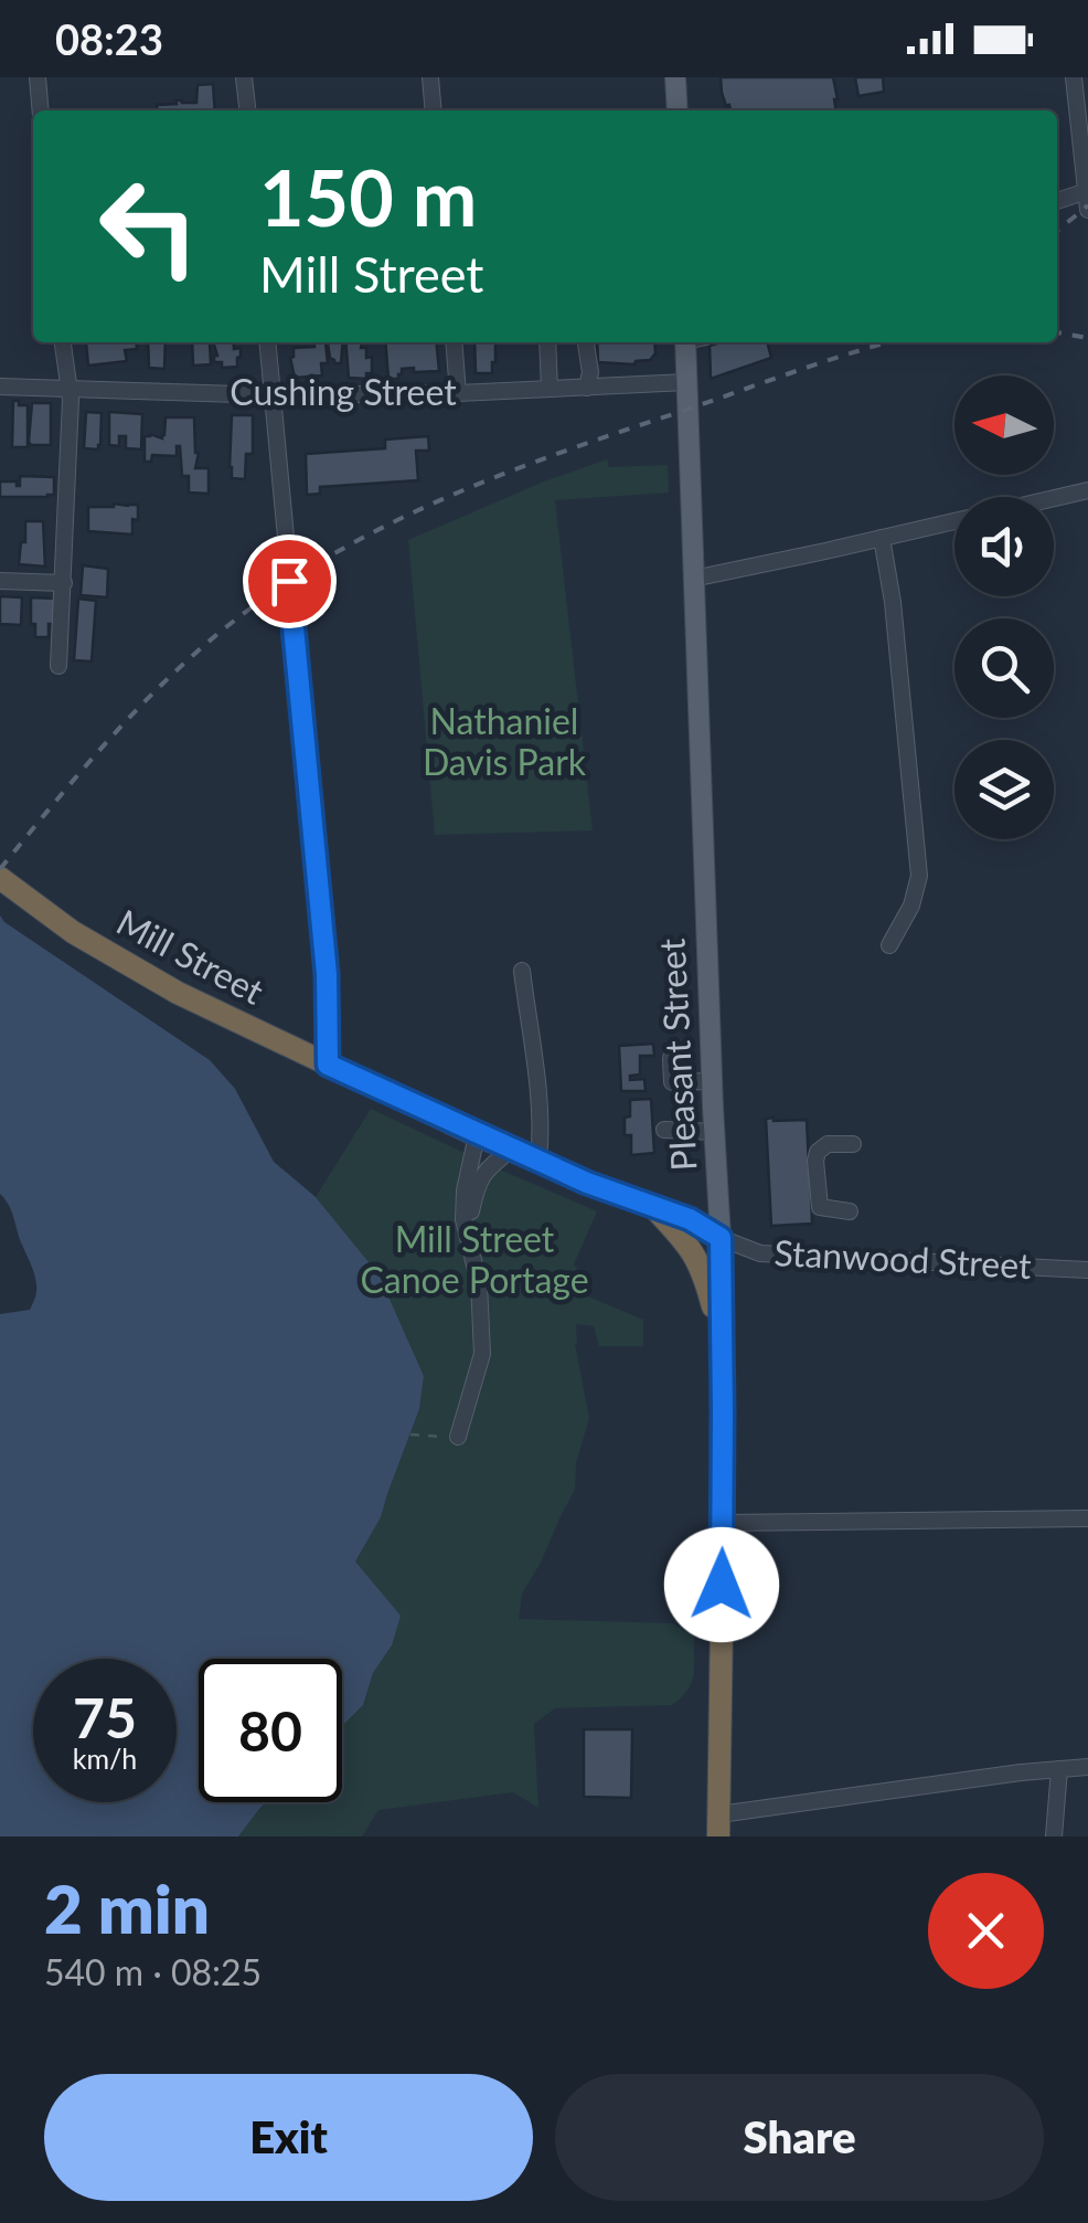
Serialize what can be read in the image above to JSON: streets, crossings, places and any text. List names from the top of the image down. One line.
{"streets":{"highway":["Mill Street","Pleasant Street"],"street":["Cushing Street","Stanwood Street"]},"crossings":[["Cushing Street","Pleasant Street"],["Mill Street","Pleasant Street"],["Mill Street","Stanwood Street"],["Pleasant Street","Stanwood Street"]],"parks":["Nathaniel Davis Park","Mill Street Canoe Portage"],"north":"left","page":{"status":"08:23","turn":["150 m","Mill Street"],"speed":"75 km/h","limit":"80","heading":["2 min","540 m · 08:25"],"buttons":["Exit","Share"]}}
